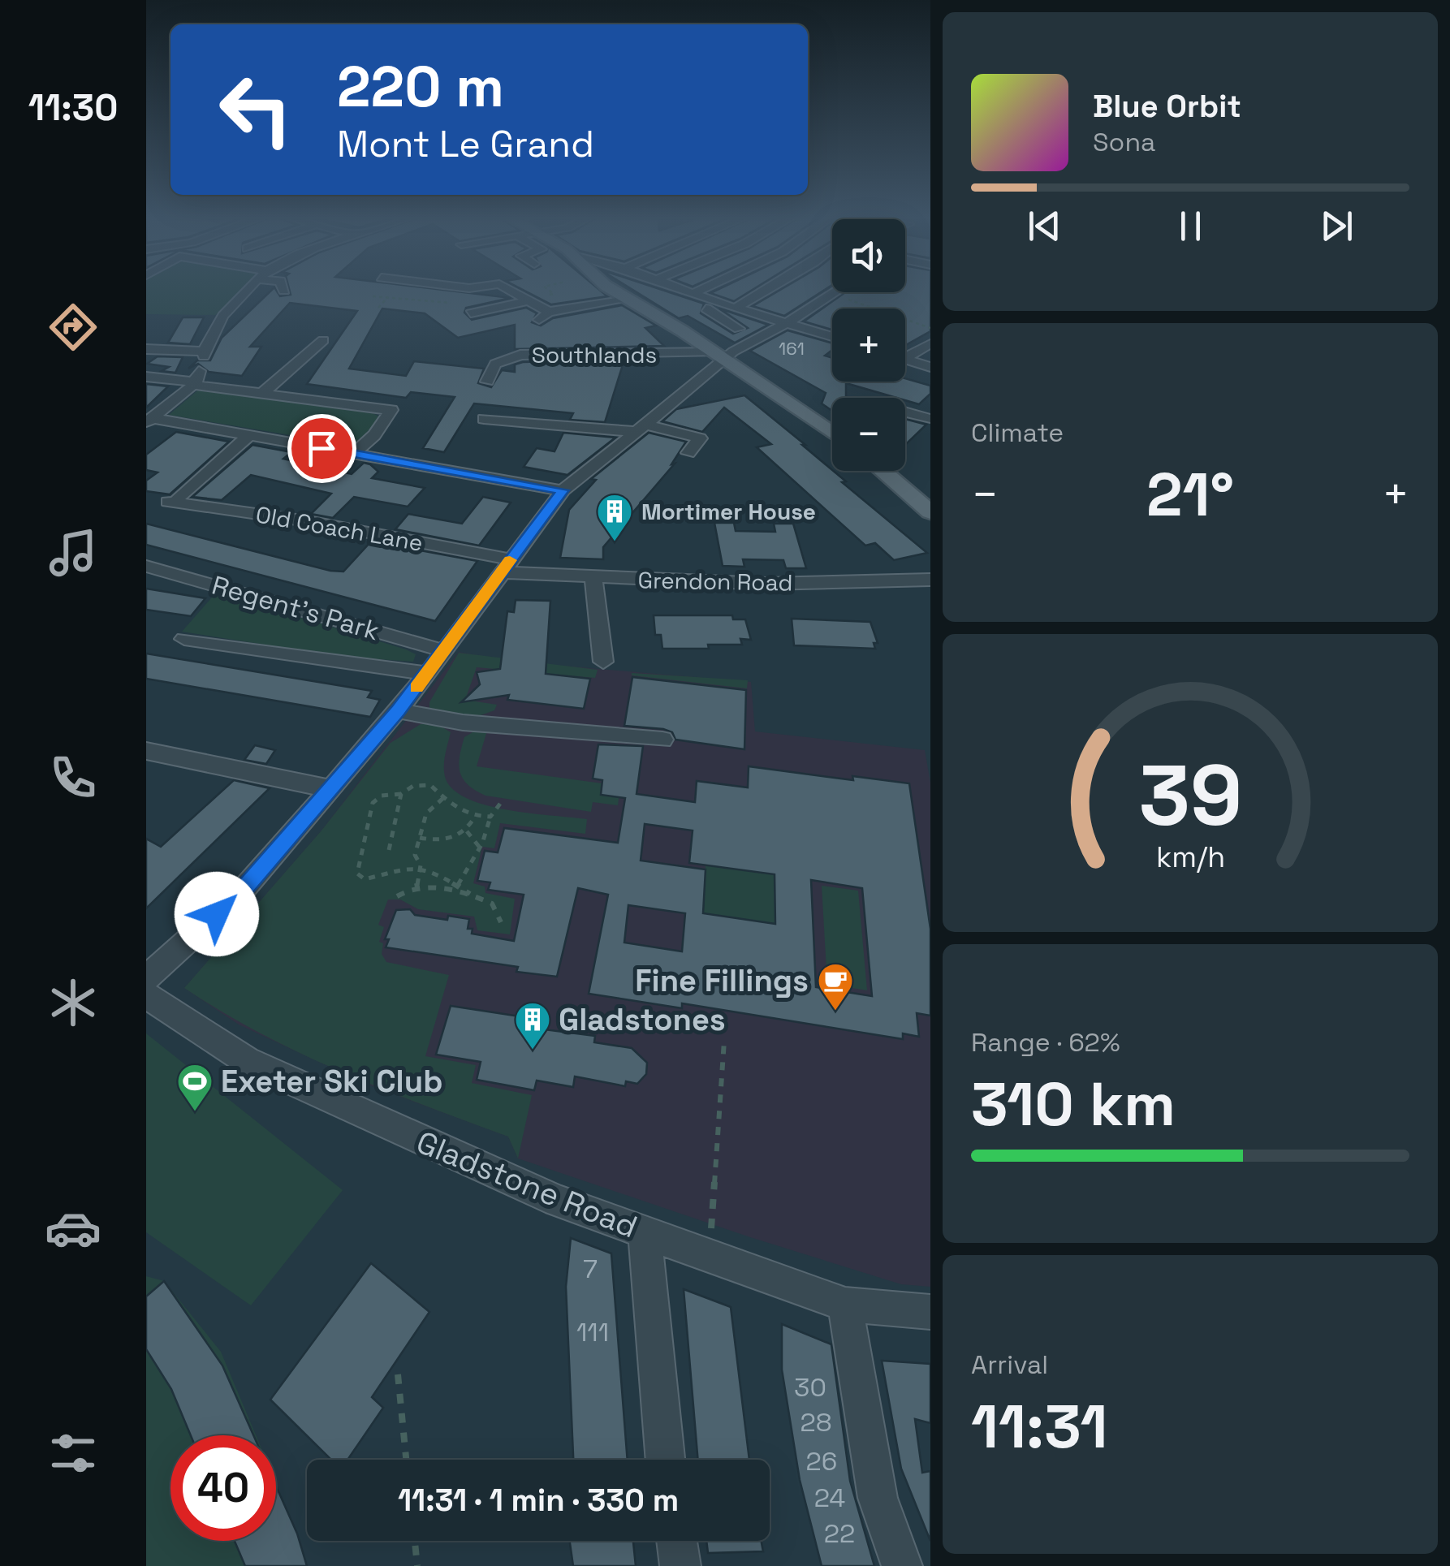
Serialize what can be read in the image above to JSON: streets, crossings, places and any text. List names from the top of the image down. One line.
{"streets":{"street":["Southlands","Old Coach Lane","Grendon Road","Regent's Park","Gladstone Road"]},"crossings":[["Old Coach Lane","Grendon Road"]],"places":{"building":["Mortimer House","Gladstones"],"cafe":["Fine Fillings"],"sports":["Exeter Ski Club"]},"house_numbers":["161","7","111","30","28","26","24","22"],"page":{"tabs":"11:30","turn":["220 m","Mont Le Grand"],"song":["Blue Orbit","Sona"],"map_buttons":["+","−"],"tile":["Climate",["Range · 62%","310 km"],["Arrival","11:31"]],"heat":["−","21°","+"],"limit":"40","trip":"11:31 · 1 min · 330 m","gauge":["39","km/h"]}}
